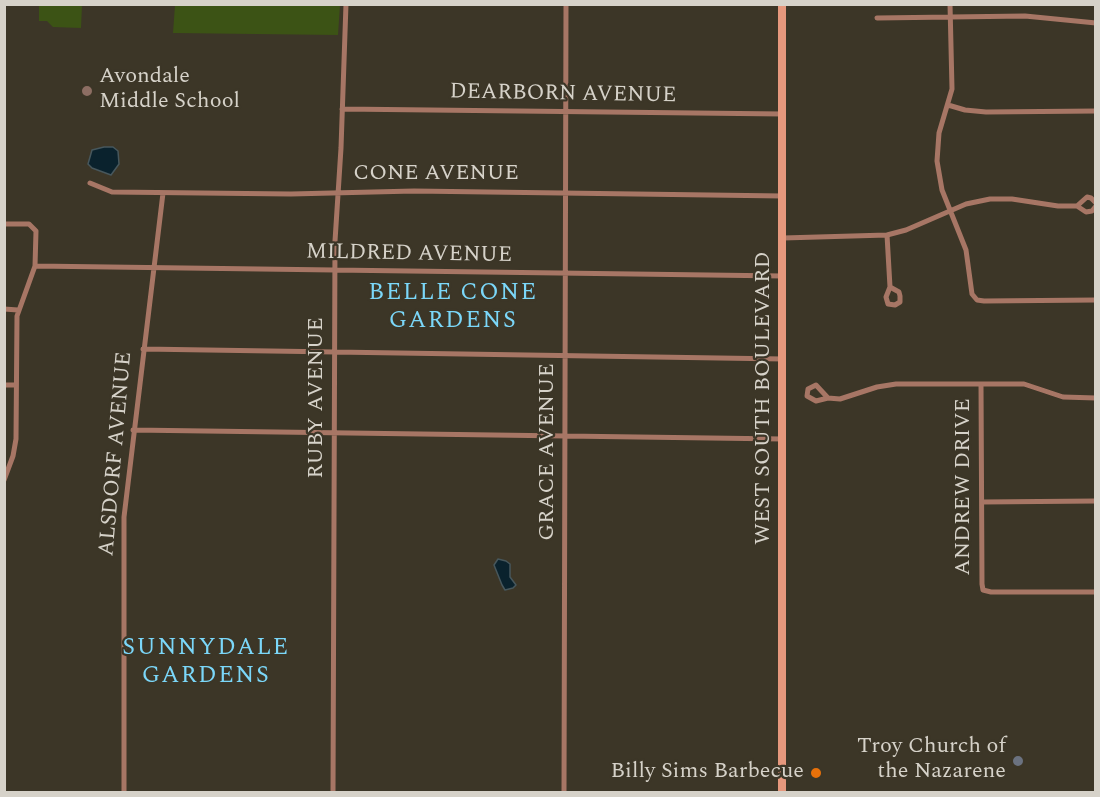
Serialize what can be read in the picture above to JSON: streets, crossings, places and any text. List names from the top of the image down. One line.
{"streets":{"street":["DEARBORN AVENUE","CONE AVENUE","MILDRED AVENUE","RUBY AVENUE","WEST SOUTH BOULEVARD","GRACE AVENUE","ALSDORF AVENUE","ANDREW DRIVE"]},"crossings":[["DEARBORN AVENUE","RUBY AVENUE"],["DEARBORN AVENUE","WEST SOUTH BOULEVARD"],["DEARBORN AVENUE","GRACE AVENUE"],["CONE AVENUE","RUBY AVENUE"],["CONE AVENUE","WEST SOUTH BOULEVARD"],["CONE AVENUE","GRACE AVENUE"],["CONE AVENUE","ALSDORF AVENUE"],["MILDRED AVENUE","RUBY AVENUE"],["MILDRED AVENUE","WEST SOUTH BOULEVARD"],["MILDRED AVENUE","GRACE AVENUE"],["MILDRED AVENUE","ALSDORF AVENUE"]],"districts":["BELLE CONE GARDENS","SUNNYDALE GARDENS"],"places":["Avondale Middle School","Troy Church of the Nazarene","Billy Sims Barbecue"]}
